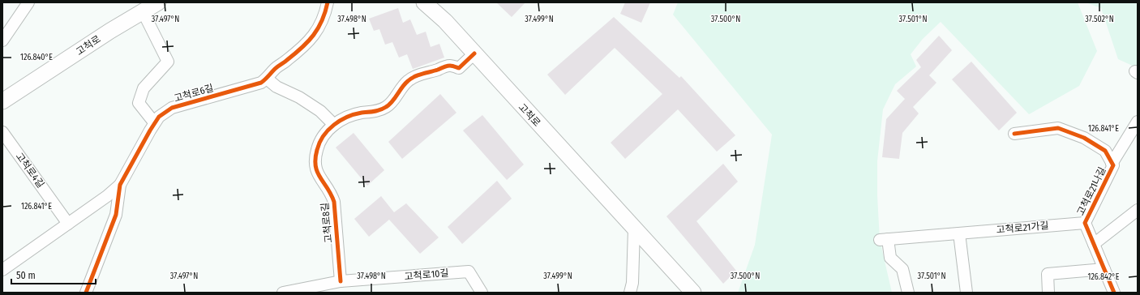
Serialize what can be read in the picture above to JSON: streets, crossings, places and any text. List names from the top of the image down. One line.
{"streets":{"main road":["고척로"],"street":["고척로6길","고척로4길","고척로21나길","고척로8길","고척로21가길","고척로10길"]},"crossings":[["고척로","고척로8길"],["고척로21나길","고척로21가길"],["고척로8길","고척로10길"]],"scale_bar":"50 m","coordinates":["37.497°N","37.498°N","37.499°N","37.500°N","37.501°N","37.502°N","126.840°E","126.841°E","126.842°E"]}
